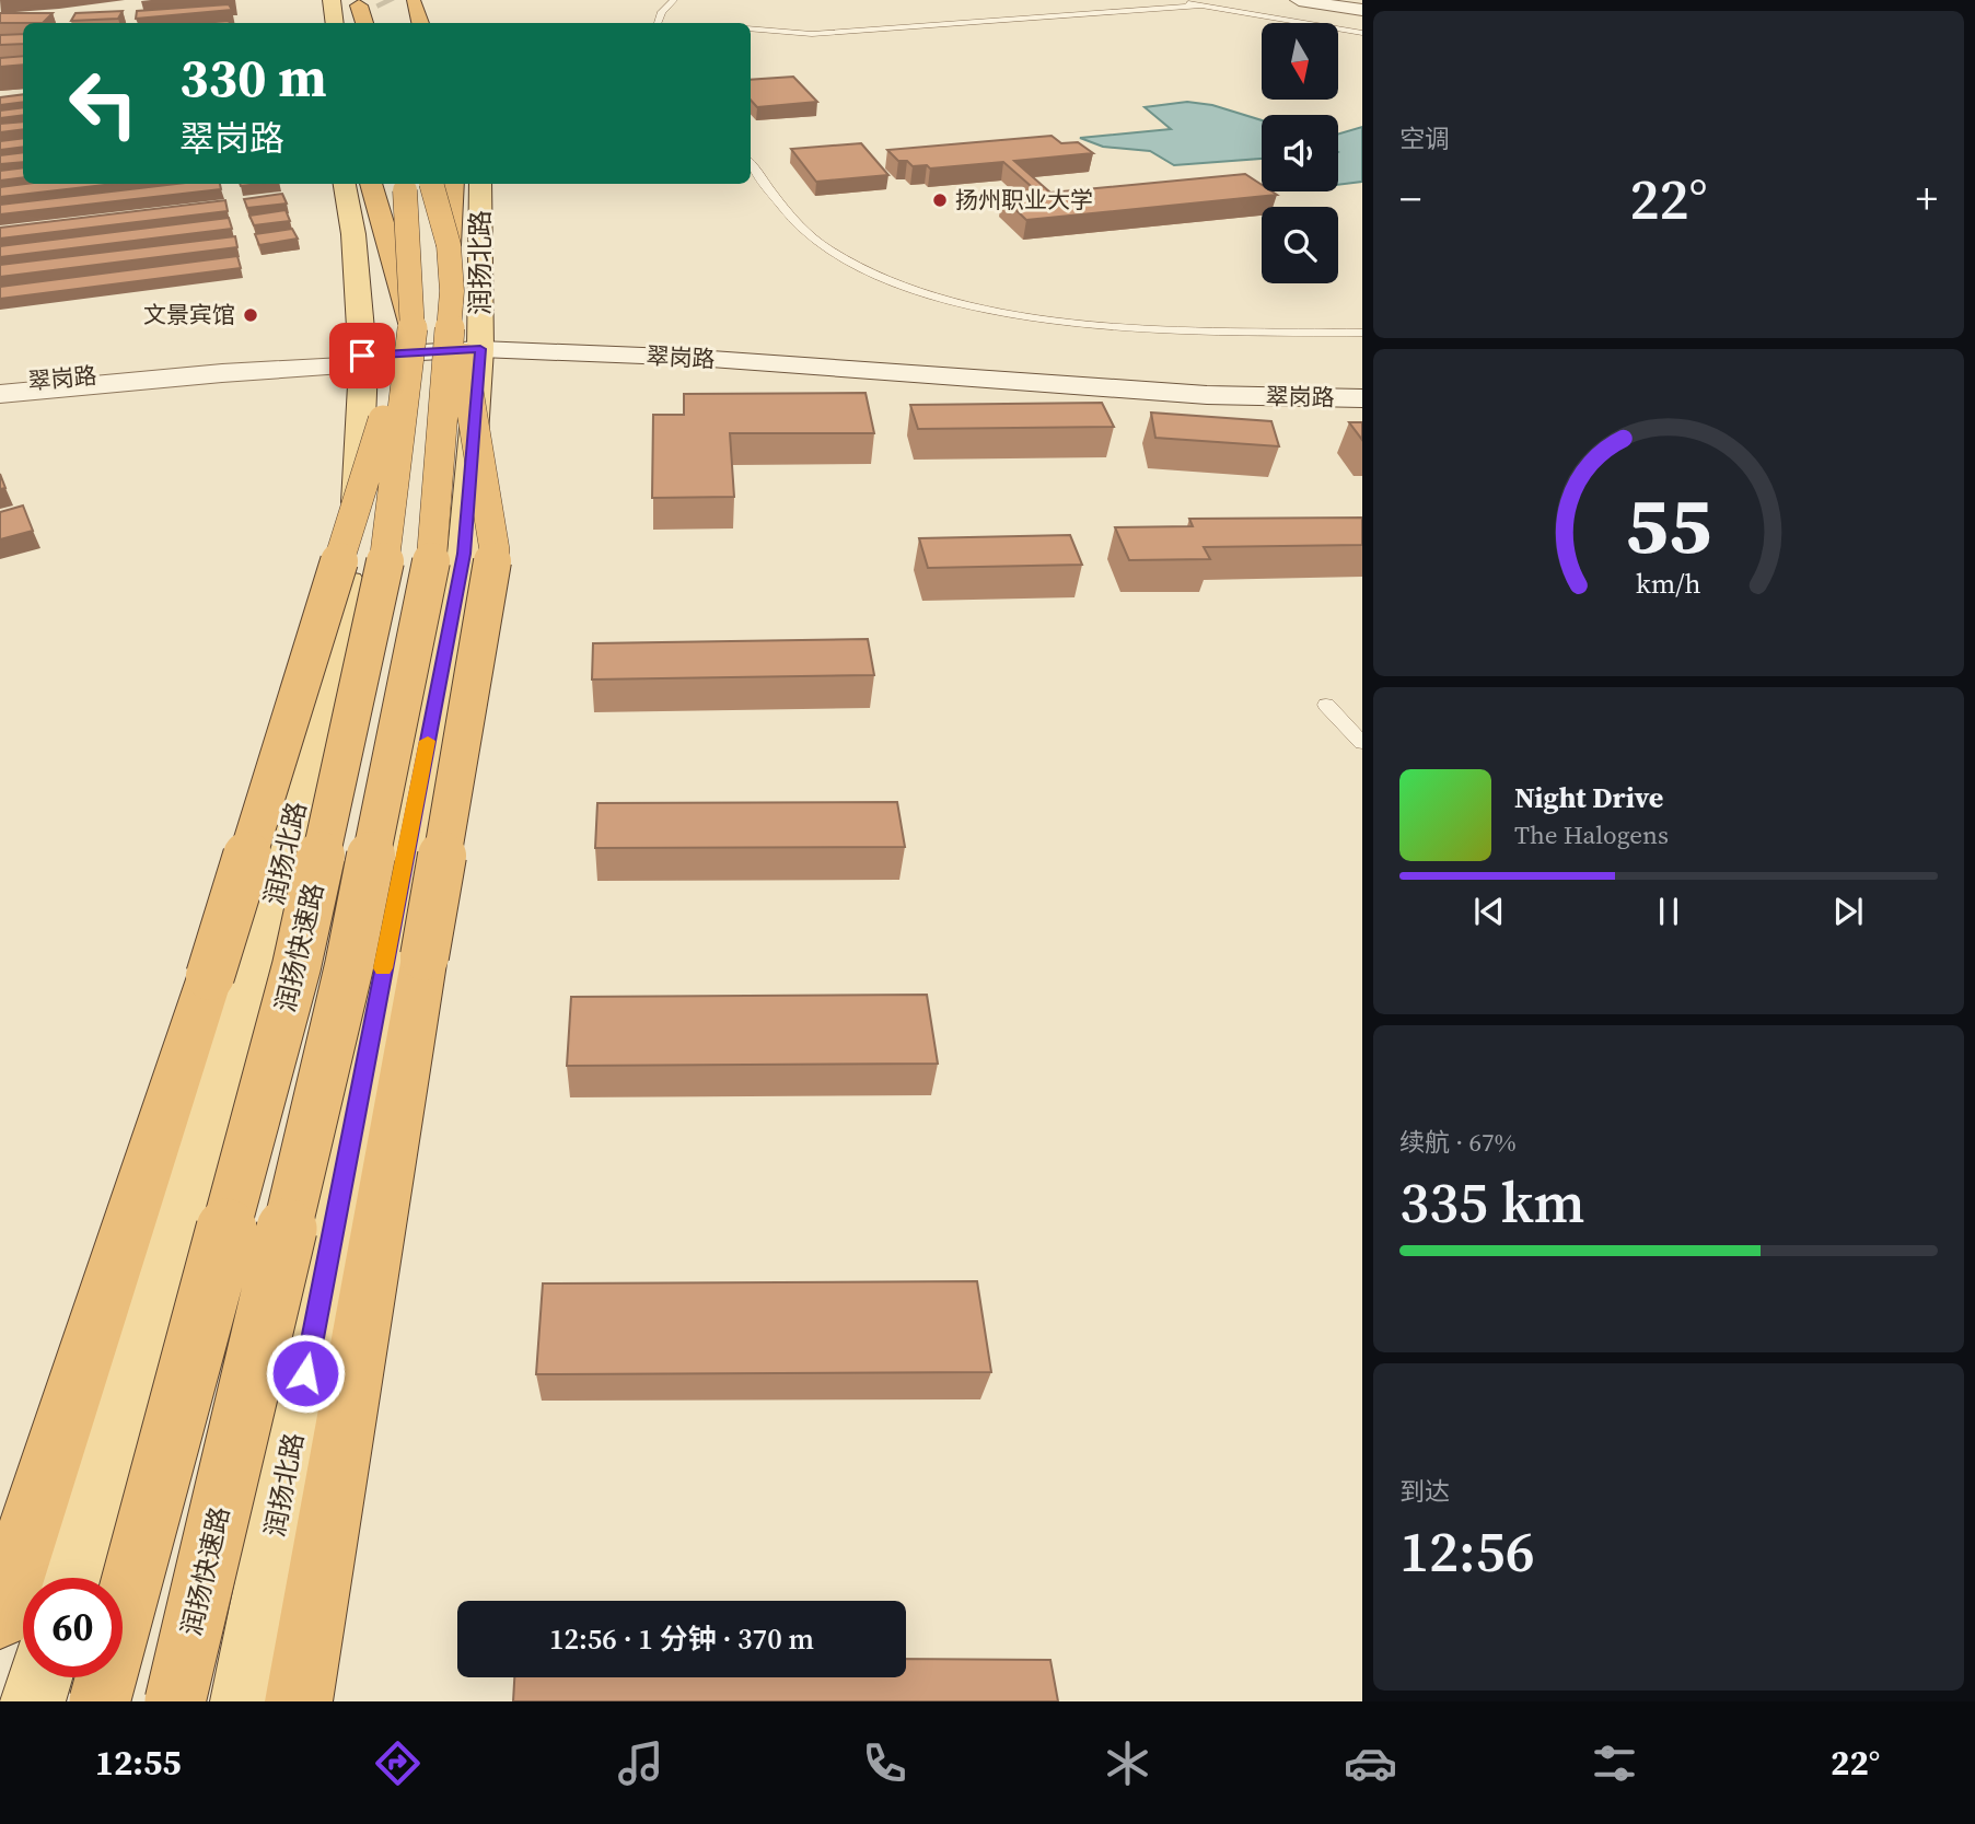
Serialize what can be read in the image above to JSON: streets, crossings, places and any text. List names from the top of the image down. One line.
{"streets":{"highway":["润扬快速路"],"main road":["润扬北路","翠岗路"]},"crossings":[["润扬北路","翠岗路"]],"places":["扬州职业大学","文景宾馆"],"north":"bottom","page":{"tile":["空调",["续航 · 67%","335 km"],["到达","12:56"]],"turn":["330 m","翠岗路"],"heat":["−","22°","+"],"song":["Night Drive","The Halogens"],"limit":"60","trip":"12:56 · 1 分钟 · 370 m","tabs":["12:55","22°"],"gauge":["55","km/h"]}}
